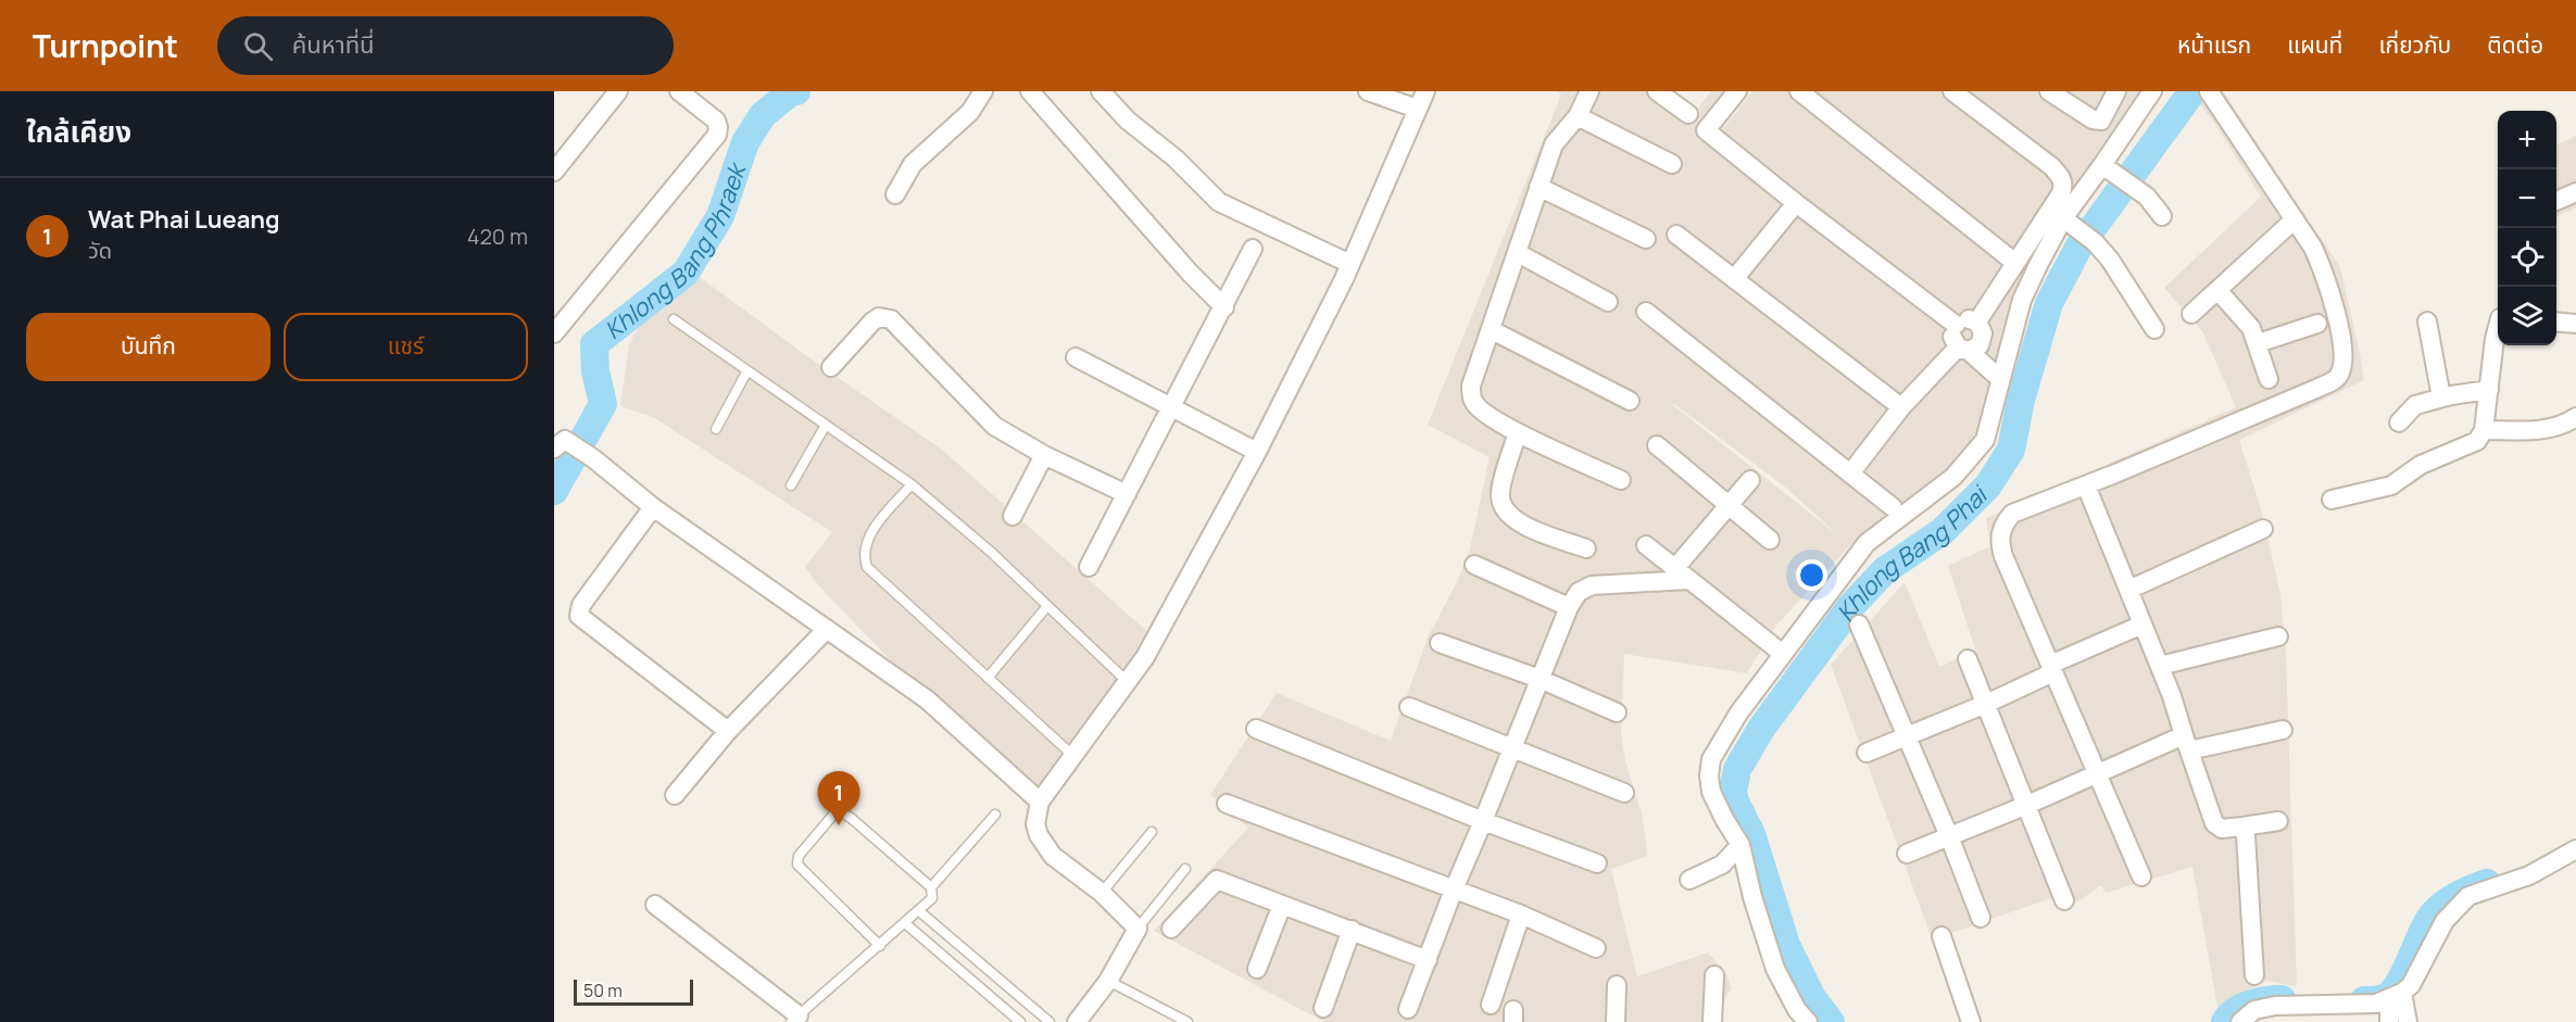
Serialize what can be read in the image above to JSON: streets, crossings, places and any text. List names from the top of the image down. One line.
{"water":["Khlong Bang Phraek","Khlong Bang Phai"],"scale_bar":"50 m","page":{"header":"Turnpoint","search":"ค้นหาที่นี่","nav":["หน้าแรก","แผนที่","เกี่ยวกับ","ติดต่อ"],"heading":"ใกล้เคียง","map_buttons":["+","−"],"list":[{"mark":"1","name":"Wat Phai Lueang","note":"วัด","value":"420 m"}],"buttons":["บันทึก","แชร์"],"pins":"1","scale":"50 m"}}
